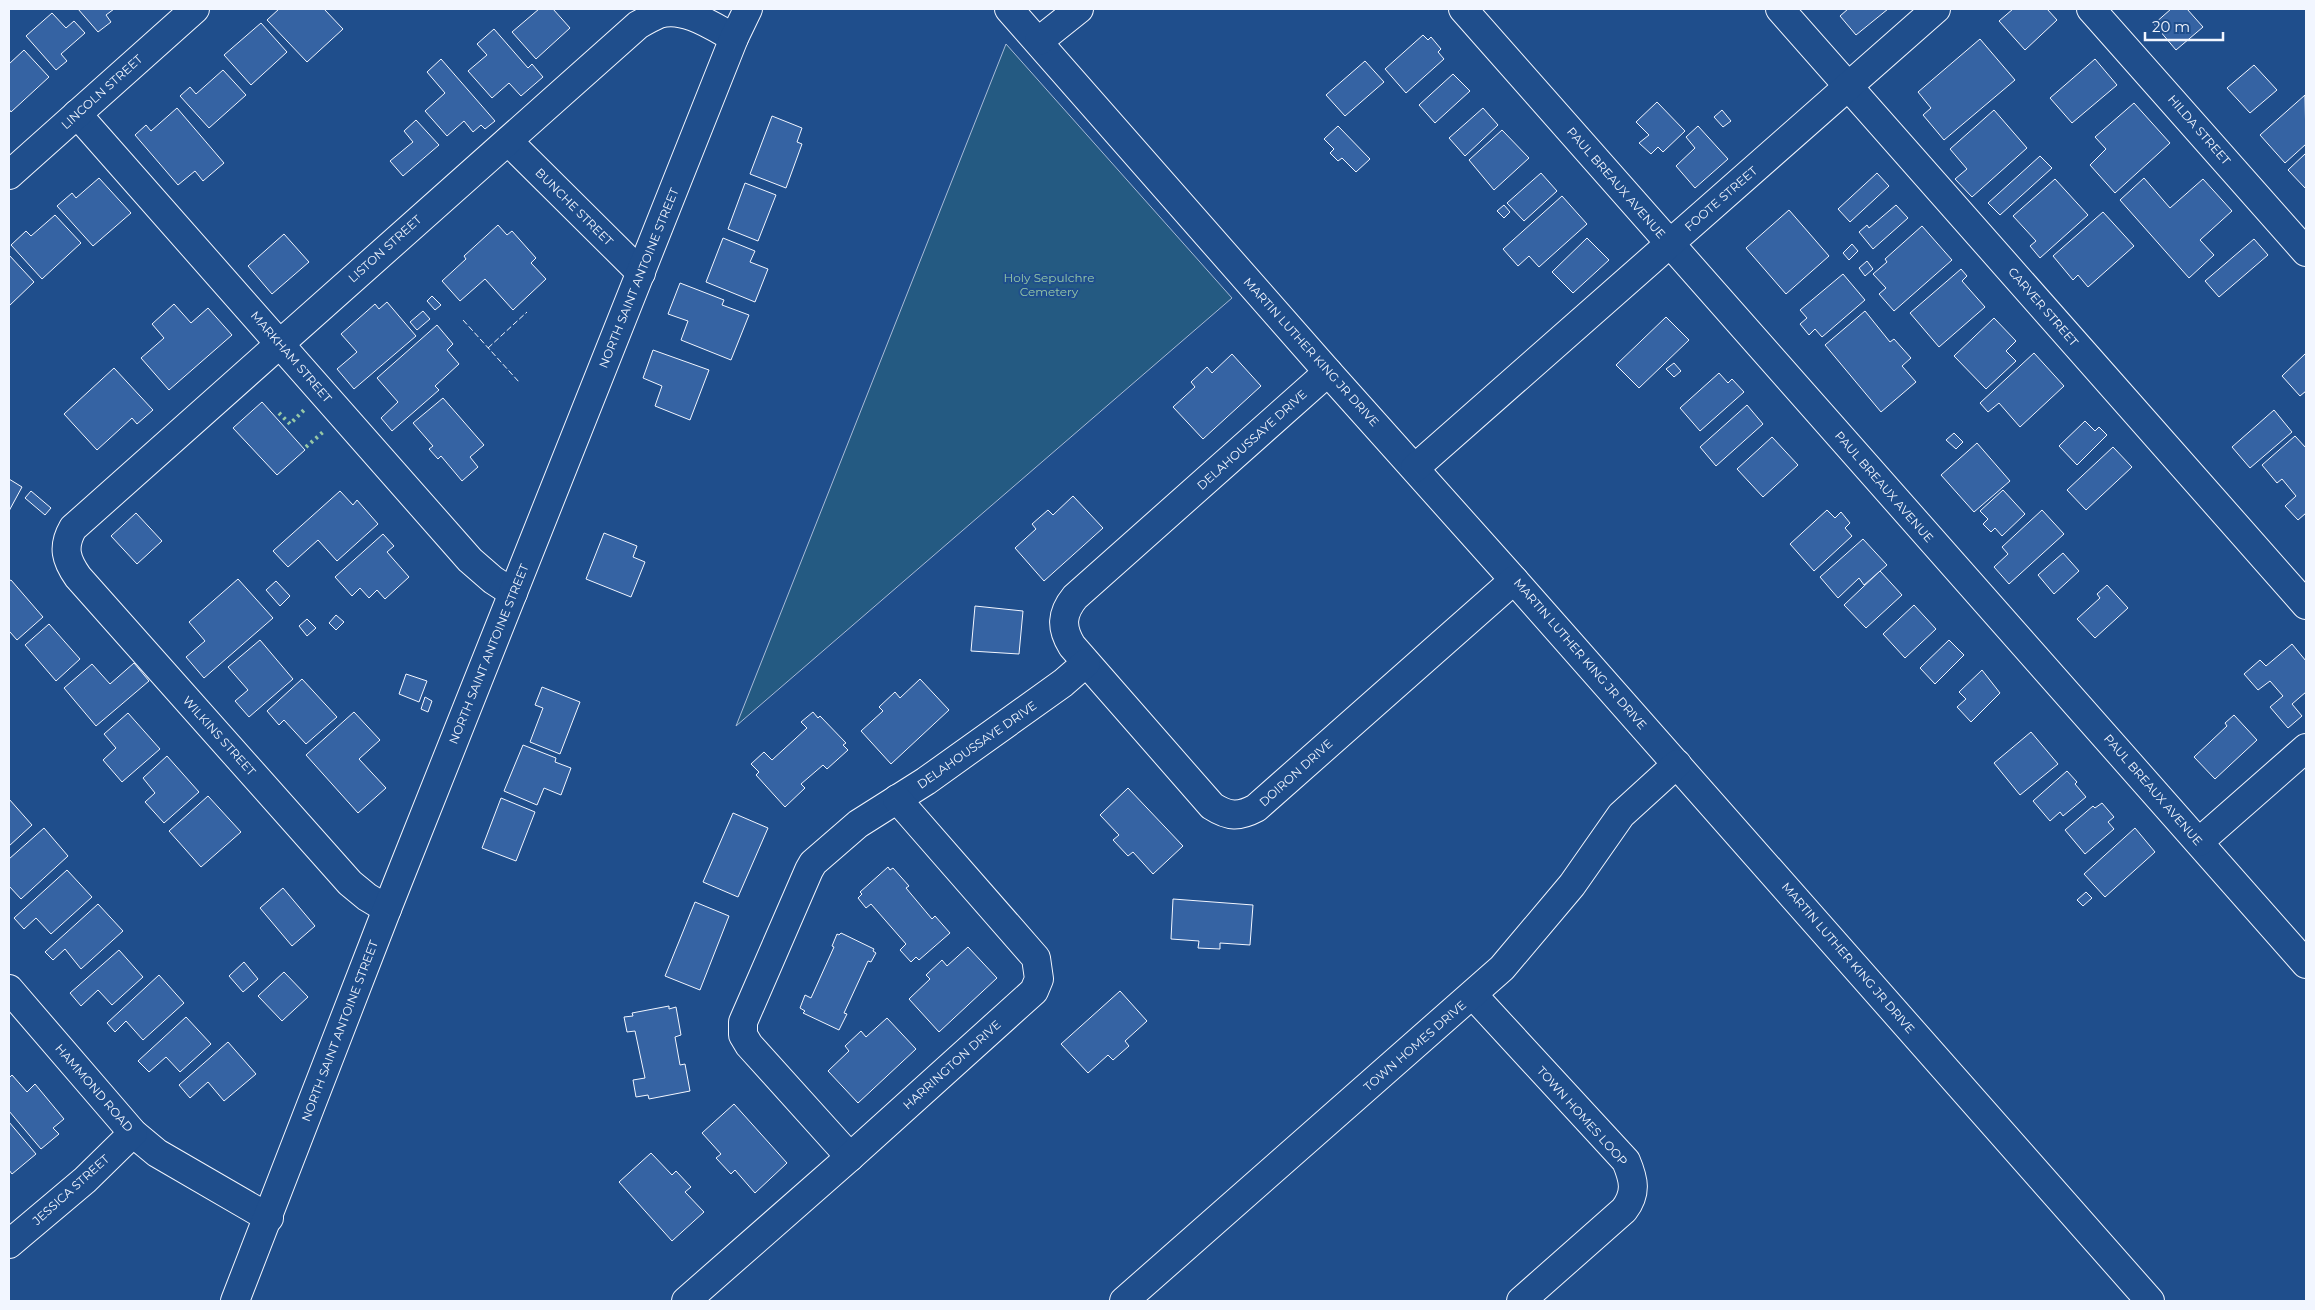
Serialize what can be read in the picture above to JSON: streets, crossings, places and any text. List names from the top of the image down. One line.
{"streets":{"street":["LINCOLN STREET","HILDA STREET","PAUL BREAUX AVENUE","FOOTE STREET","BUNCHE STREET","LISTON STREET","NORTH SAINT ANTOINE STREET","CARVER STREET","MARTIN LUTHER KING JR DRIVE","MARKHAM STREET","DELAHOUSSAYE DRIVE","WILKINS STREET","DOIRON DRIVE","TOWN HOMES DRIVE","HARRINGTON DRIVE","HAMMOND ROAD","TOWN HOMES LOOP","JESSICA STREET"]},"crossings":[["LINCOLN STREET","MARKHAM STREET"],["PAUL BREAUX AVENUE","FOOTE STREET"],["FOOTE STREET","CARVER STREET"],["FOOTE STREET","MARTIN LUTHER KING JR DRIVE"],["BUNCHE STREET","LISTON STREET"],["BUNCHE STREET","NORTH SAINT ANTOINE STREET"],["LISTON STREET","NORTH SAINT ANTOINE STREET"],["LISTON STREET","MARKHAM STREET"],["LISTON STREET","WILKINS STREET"],["NORTH SAINT ANTOINE STREET","MARKHAM STREET"],["NORTH SAINT ANTOINE STREET","WILKINS STREET"],["NORTH SAINT ANTOINE STREET","HAMMOND ROAD"],["MARTIN LUTHER KING JR DRIVE","DELAHOUSSAYE DRIVE"],["MARTIN LUTHER KING JR DRIVE","DOIRON DRIVE"],["MARTIN LUTHER KING JR DRIVE","TOWN HOMES DRIVE"],["DELAHOUSSAYE DRIVE","DOIRON DRIVE"],["DELAHOUSSAYE DRIVE","HARRINGTON DRIVE"],["TOWN HOMES DRIVE","TOWN HOMES LOOP"],["HAMMOND ROAD","JESSICA STREET"]],"parks":["Holy Sepulchre Cemetery"],"scale_bar":"20 m"}
